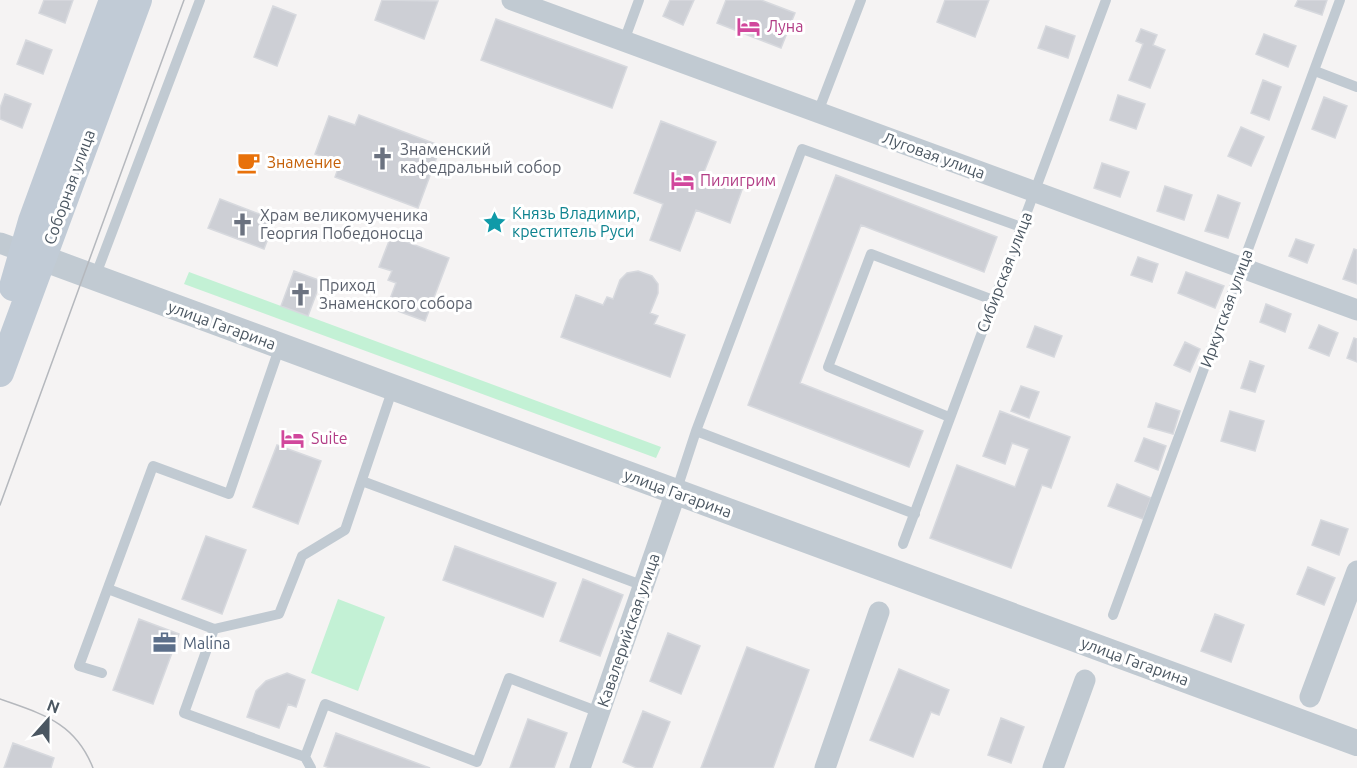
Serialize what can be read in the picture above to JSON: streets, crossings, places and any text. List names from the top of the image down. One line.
{"streets":{"main road":["Соборная улица"],"street":["Луговая улица","улица Гагарина","Кавалерийская улица"],"lane":["Сибирская улица","Иркутская улица"]},"crossings":[["Луговая улица","Сибирская улица"],["Луговая улица","Иркутская улица"],["Соборная улица","улица Гагарина"],["улица Гагарина","Кавалерийская улица"]],"places":{"hotel":["Луна","Пилигрим","Suite"],"church":["Знаменский кафедральный собор","Храм великомученика Георгия Победоносца","Приход Знаменского собора"],"cafe":["Знамение"],"place":["Князь Владимир, креститель Руси"],"office":["Malina"]},"north":"top"}
